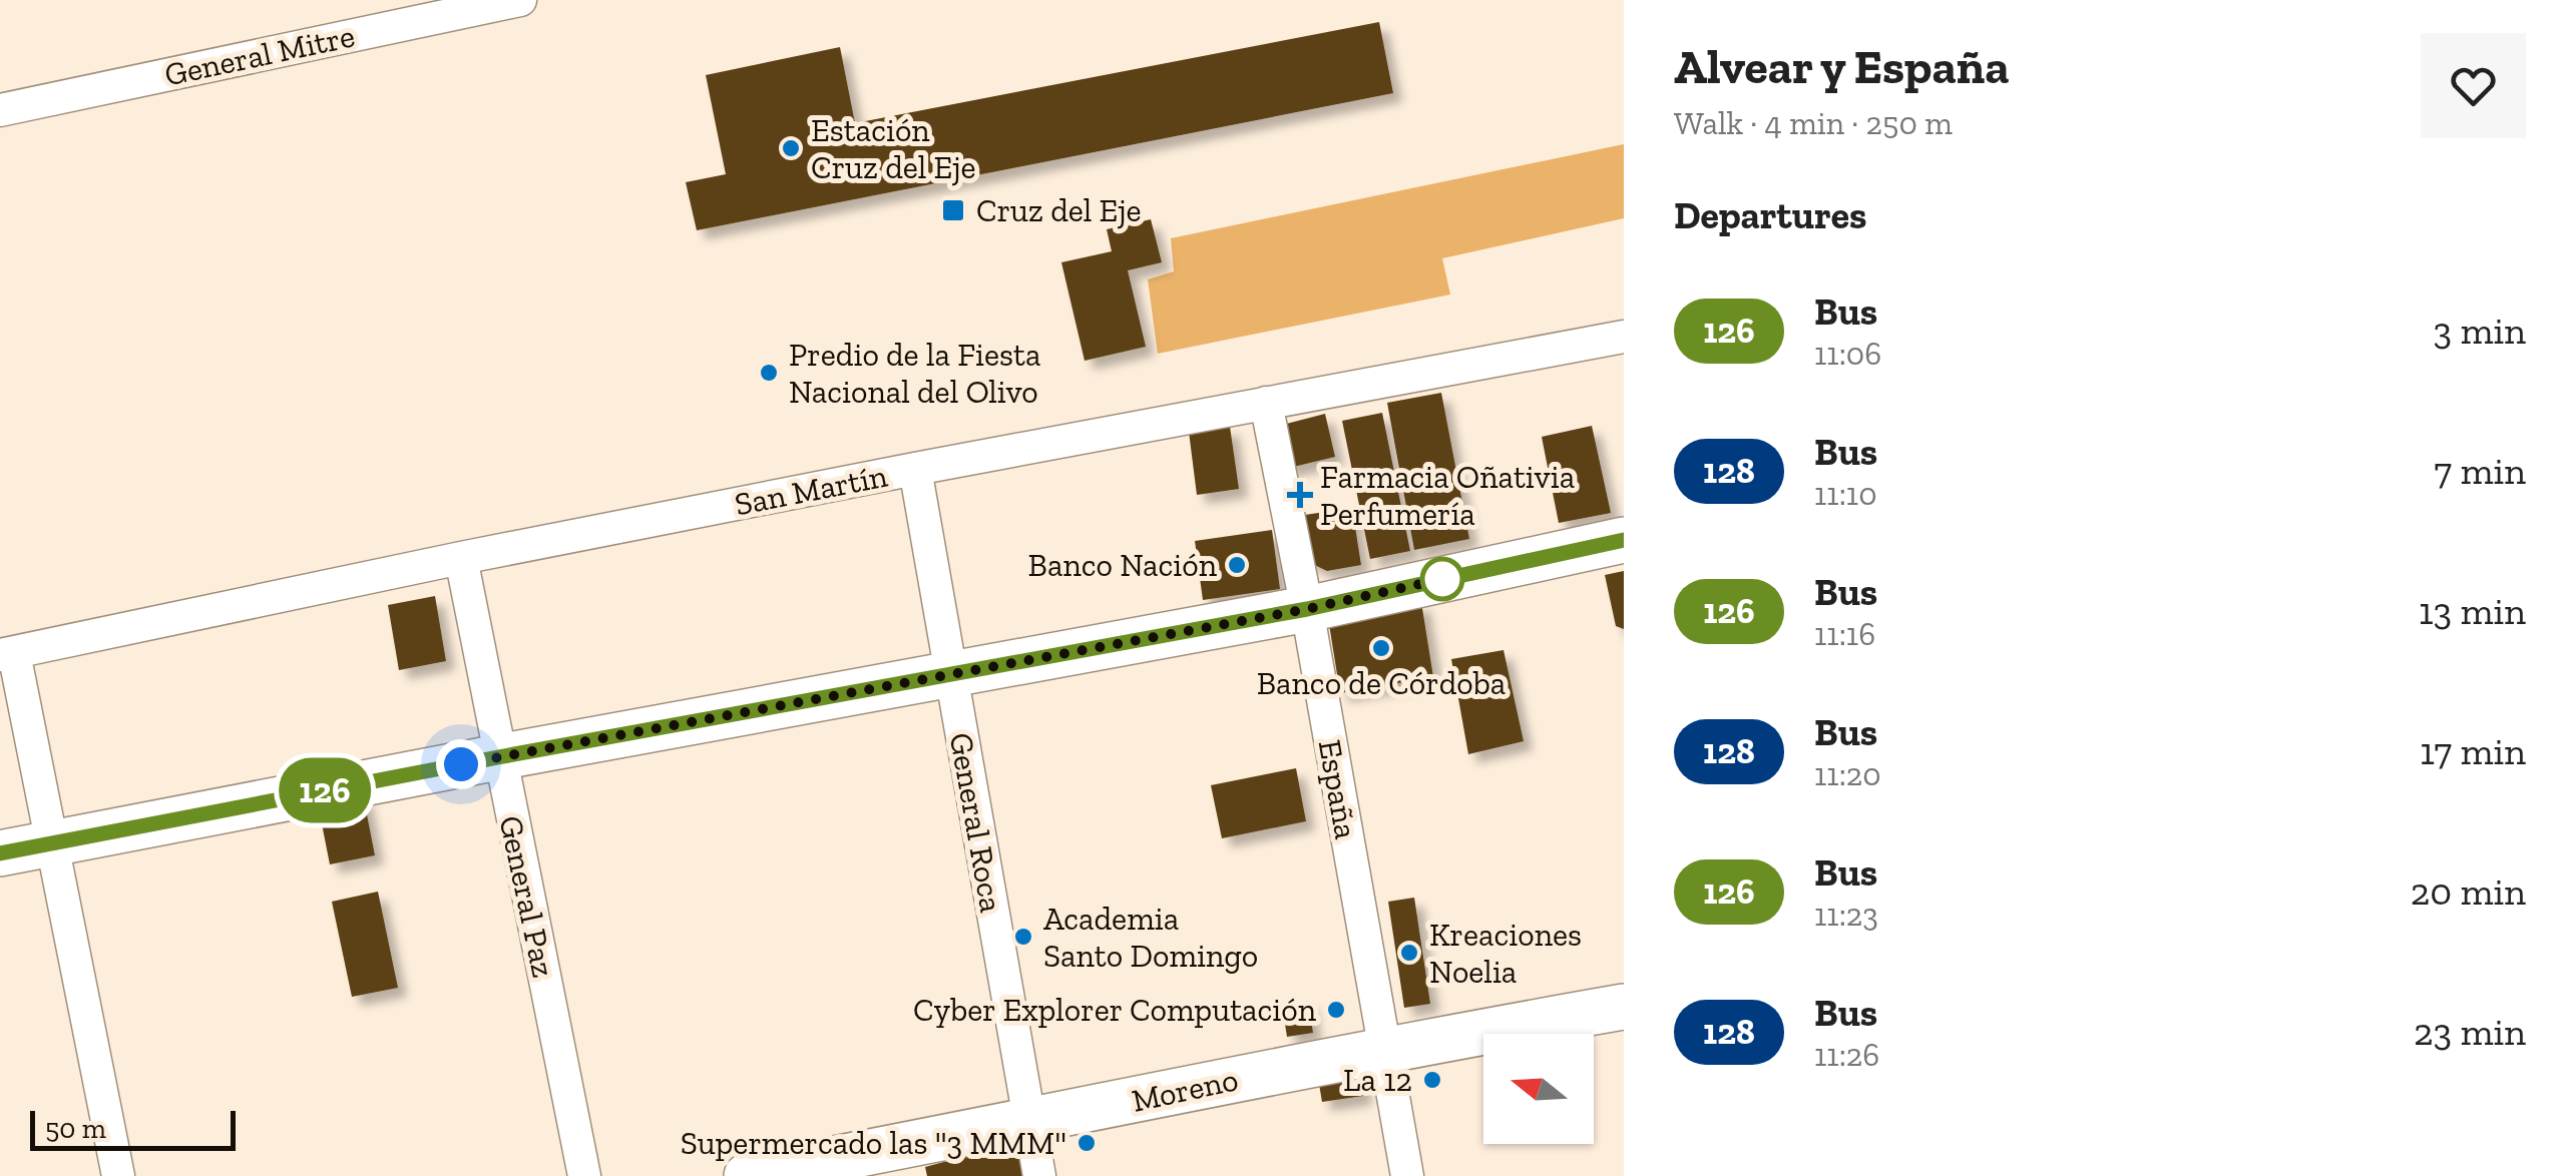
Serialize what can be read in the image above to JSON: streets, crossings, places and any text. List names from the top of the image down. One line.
{"streets":{"street":["General Mitre","San Martín","España","General Roca","General Paz","Moreno"]},"crossings":[["San Martín","España"],["San Martín","General Roca"],["San Martín","General Paz"],["España","Moreno"],["General Roca","Moreno"]],"places":{"other":["Estación Cruz del Eje","Predio de la Fiesta Nacional del Olivo","Banco Nación","Banco de Córdoba","Academia Santo Domingo","Kreaciones Noelia","Cyber Explorer Computación","La 12","Supermercado las \"3 MMM\""],"transit":["Cruz del Eje"],"health":["Farmacia Oñativia Perfumería"]},"lines":["bus line 126"],"scale_bar":"50 m","north":"left","page":{"on_map":"126","heading":[["Alvear y España","Walk · 4 min · 250 m"],"Departures"],"list":[{"mark":"126","name":"Bus","note":"11:06","value":"3 min"},{"mark":"128","name":"Bus","note":"11:10","value":"7 min"},{"mark":"126","name":"Bus","note":"11:16","value":"13 min"},{"mark":"128","name":"Bus","note":"11:20","value":"17 min"},{"mark":"126","name":"Bus","note":"11:23","value":"20 min"},{"mark":"128","name":"Bus","note":"11:26","value":"23 min"}],"scale":"50 m"}}
